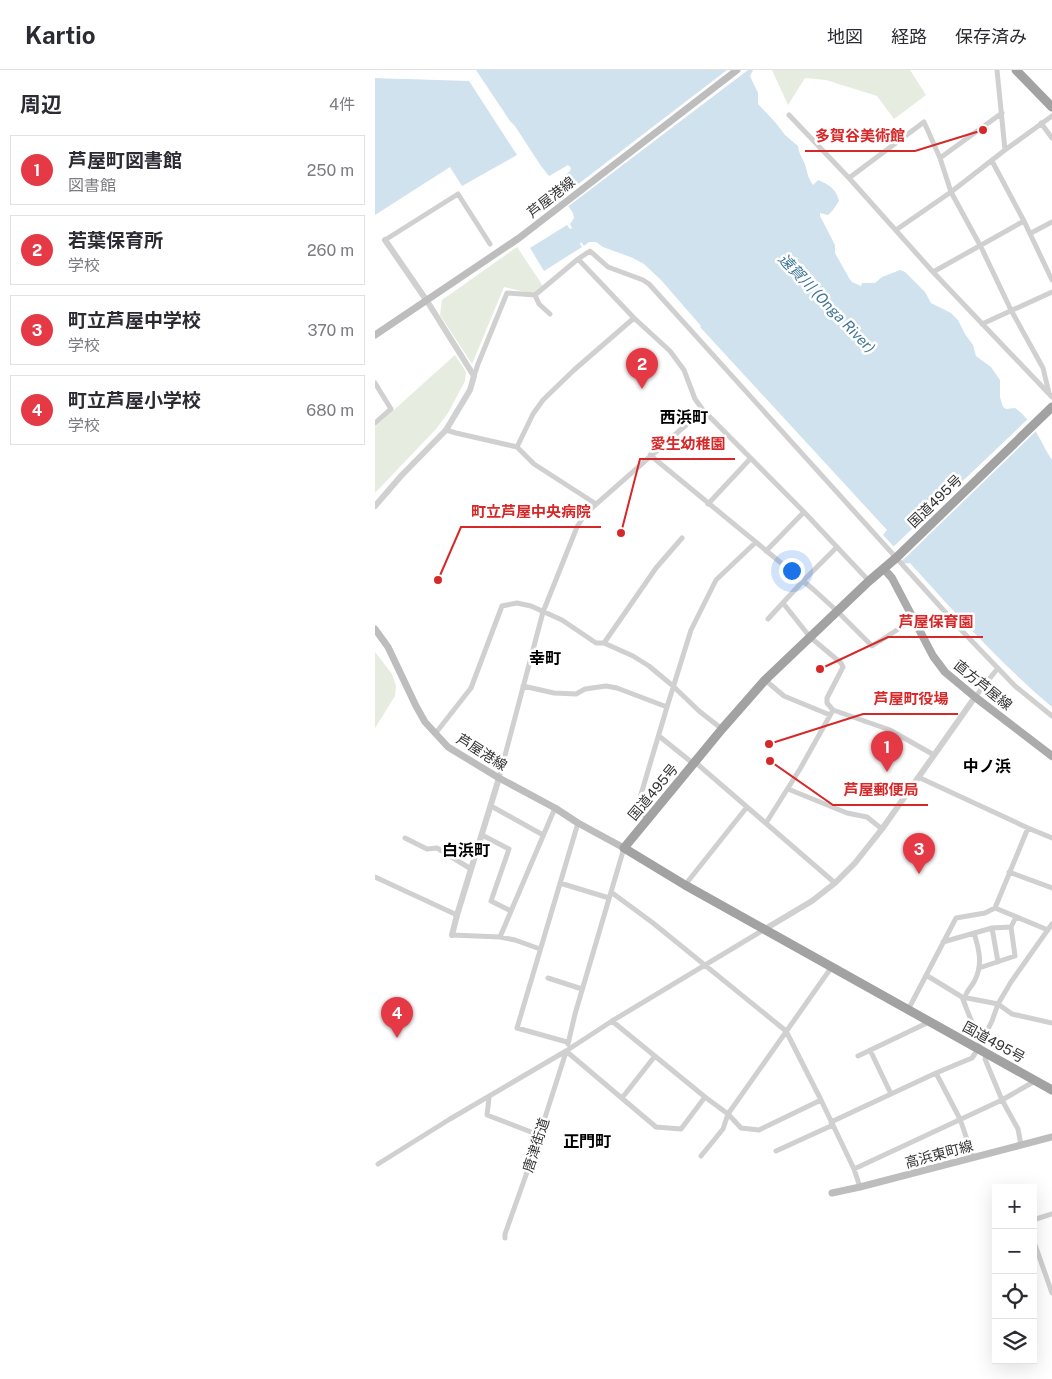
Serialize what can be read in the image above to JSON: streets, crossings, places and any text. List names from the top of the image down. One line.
{"streets":{"highway":["国道495号"],"main road":["芦屋港線","直方芦屋線","高浜東町線"],"street":["唐津街道"]},"crossings":[["芦屋港線","国道495号"],["国道495号","直方芦屋線"]],"districts":["西浜町","幸町","中ノ浜","白浜町","正門町"],"water":["遠賀川 (Onga River)"],"places":["多賀谷美術館","愛生幼稚園","町立芦屋中央病院","芦屋保育園","芦屋町役場","芦屋郵便局"],"page":{"header":"Kartio","nav":["地図","経路","保存済み"],"heading":["周辺","4件"],"list":[{"mark":"1","name":"芦屋町図書館","note":"図書館","value":"250 m"},{"mark":"2","name":"若葉保育所","note":"学校","value":"260 m"},{"mark":"3","name":"町立芦屋中学校","note":"学校","value":"370 m"},{"mark":"4","name":"町立芦屋小学校","note":"学校","value":"680 m"}],"pins":["2","1","3","4"],"map_buttons":["+","−"]}}
